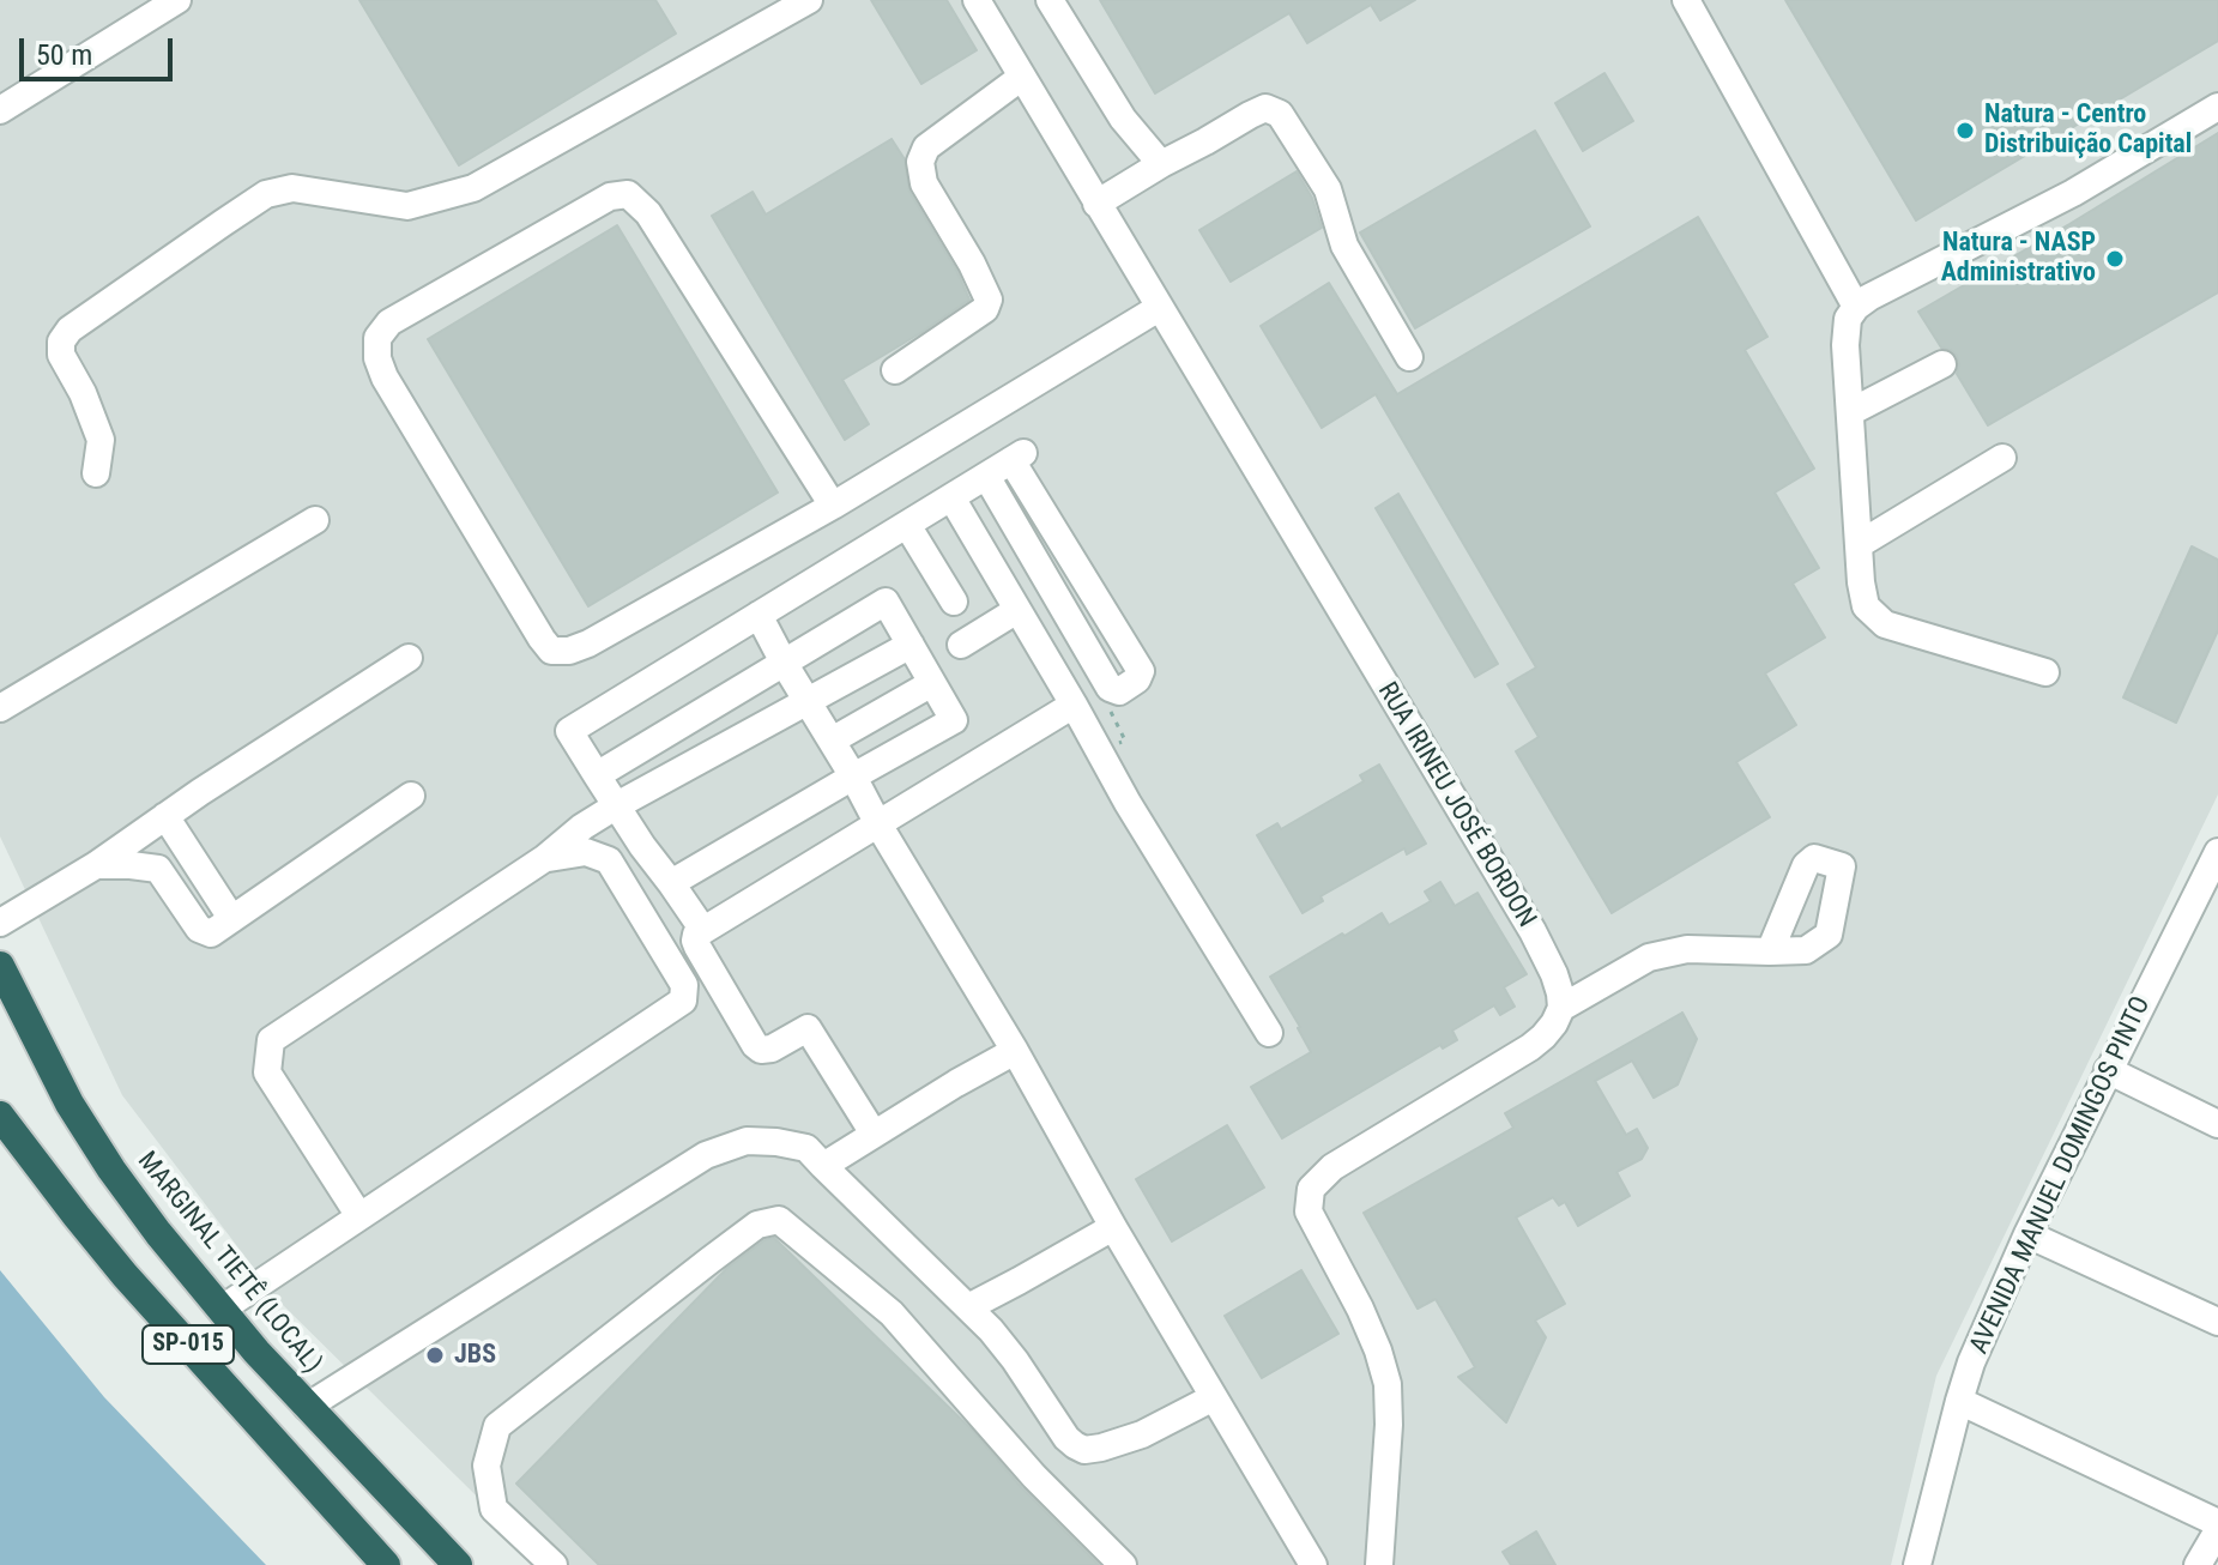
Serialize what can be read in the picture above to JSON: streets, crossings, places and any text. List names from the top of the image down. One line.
{"streets":{"highway":["MARGINAL TIETÊ (LOCAL)","SP-015"],"street":["RUA IRINEU JOSÉ BORDON","AVENIDA MANUEL DOMINGOS PINTO"]},"places":["Natura - Centro Distribuição Capital","Natura - NASP Administrativo","JBS"],"scale_bar":"50 m"}
